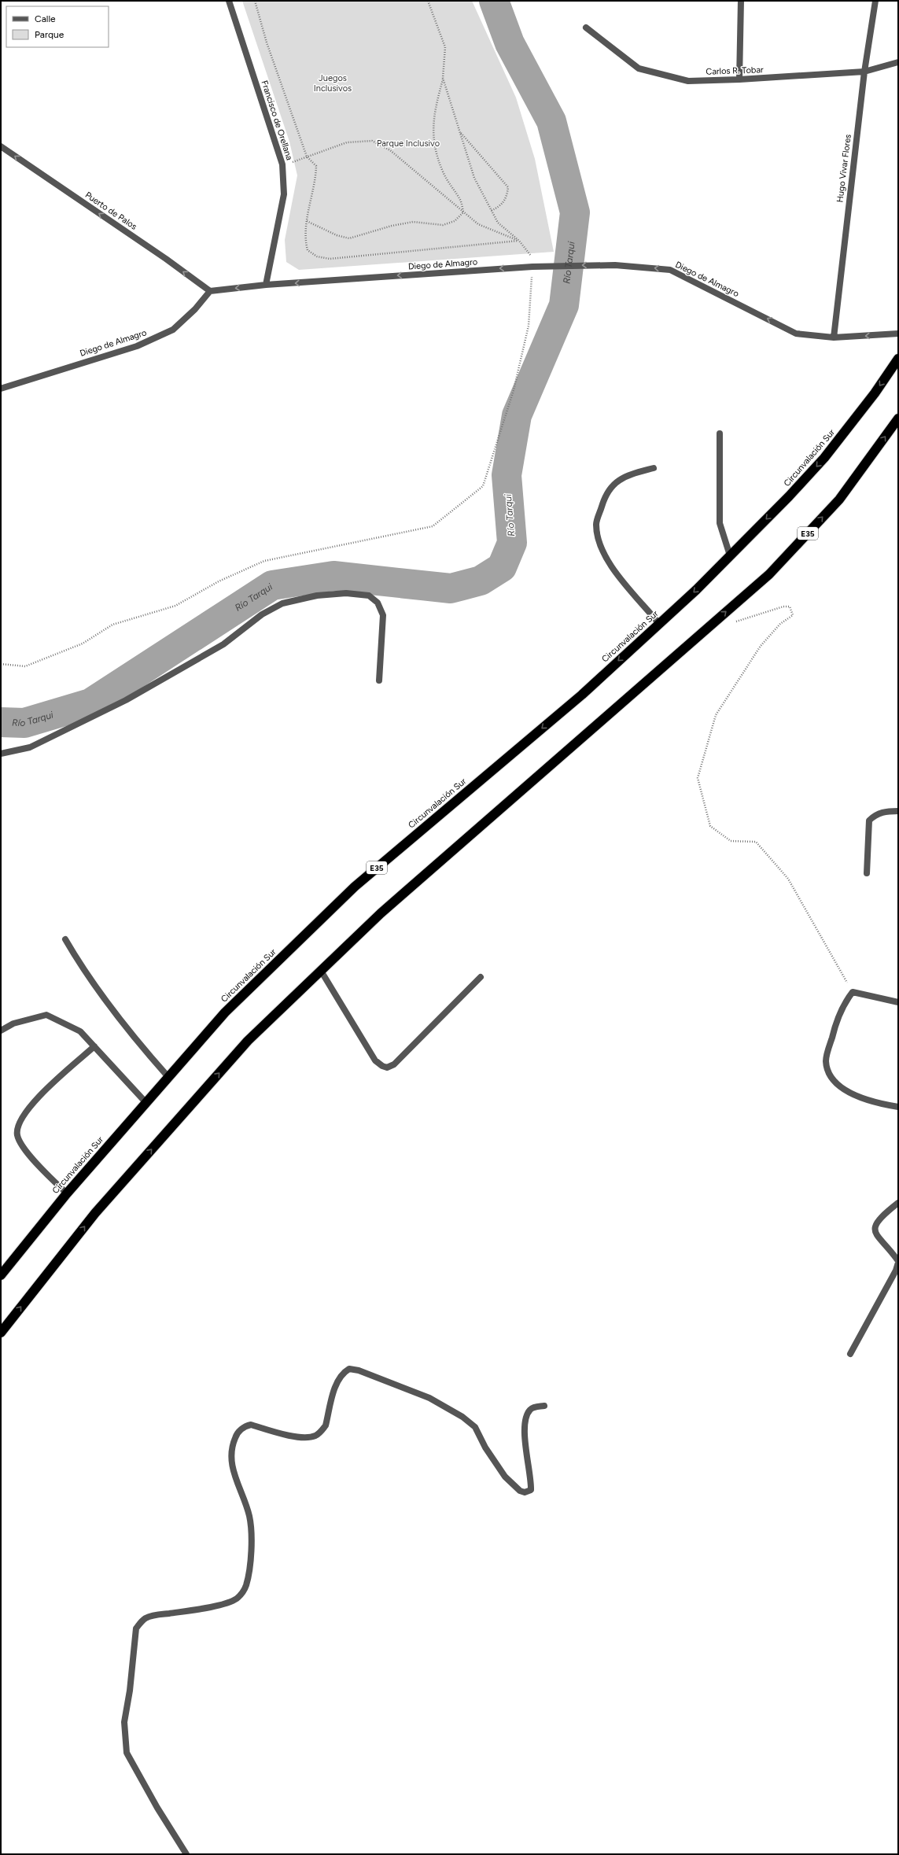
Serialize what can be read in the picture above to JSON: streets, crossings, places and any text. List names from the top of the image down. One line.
{"streets":{"highway":["Circunvalación Sur","E35"],"street":["Carlos R. Tobar","Francisco de Orellana","Hugo Vivar Flores","Puerto de Palos","Diego de Almagro"]},"crossings":[["Carlos R. Tobar","Hugo Vivar Flores"],["Francisco de Orellana","Diego de Almagro"],["Hugo Vivar Flores","Diego de Almagro"],["Puerto de Palos","Diego de Almagro"]],"one_way":["Puerto de Palos","Diego de Almagro"],"water":["Río Tarqui"],"parks":["Juegos Inclusivos","Parque Inclusivo"],"legend":["Calle","Parque"]}
